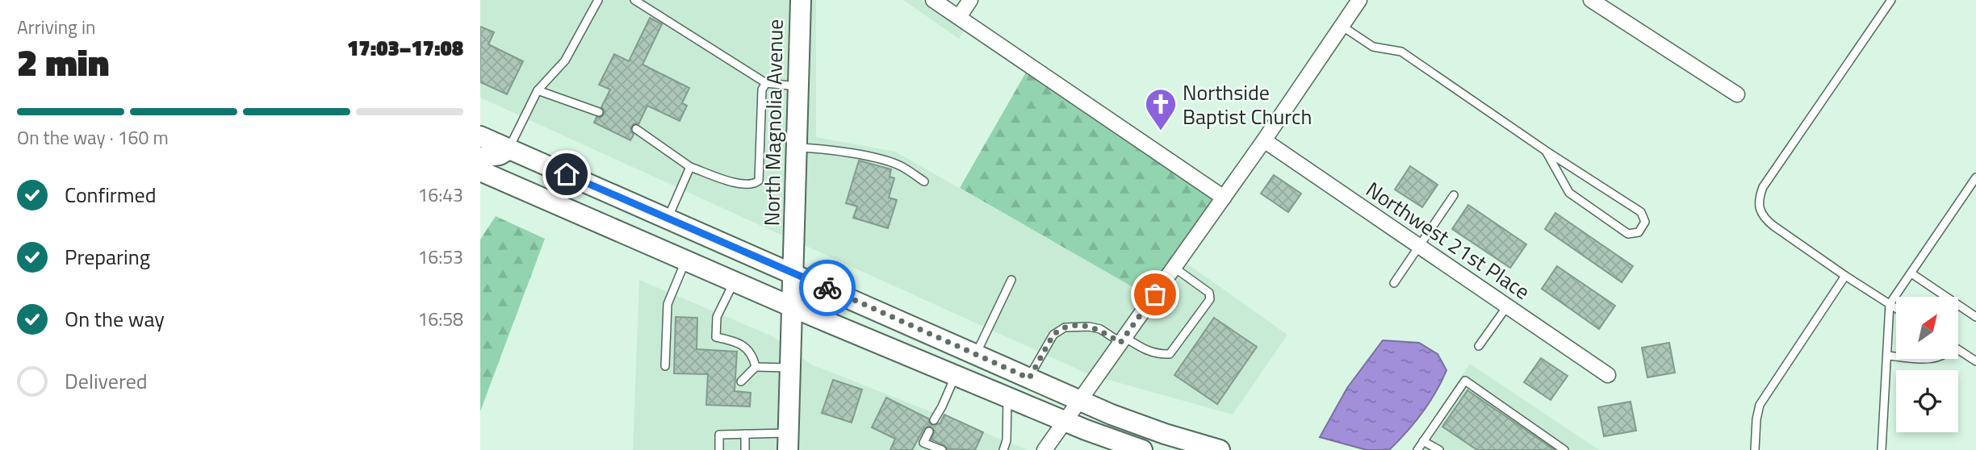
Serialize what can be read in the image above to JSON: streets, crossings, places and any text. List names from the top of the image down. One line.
{"streets":{"main road":["North Magnolia Avenue"],"street":["Northwest 21st Place"]},"places":{"church":["Northside Baptist Church"]},"north":"top right","page":{"heading":["2 min","Arriving in","17:03–17:08"],"bar":"On the way · 160 m","list":[["Confirmed","16:43"],["Preparing","16:53"],["On the way","16:58"],"Delivered"]}}
